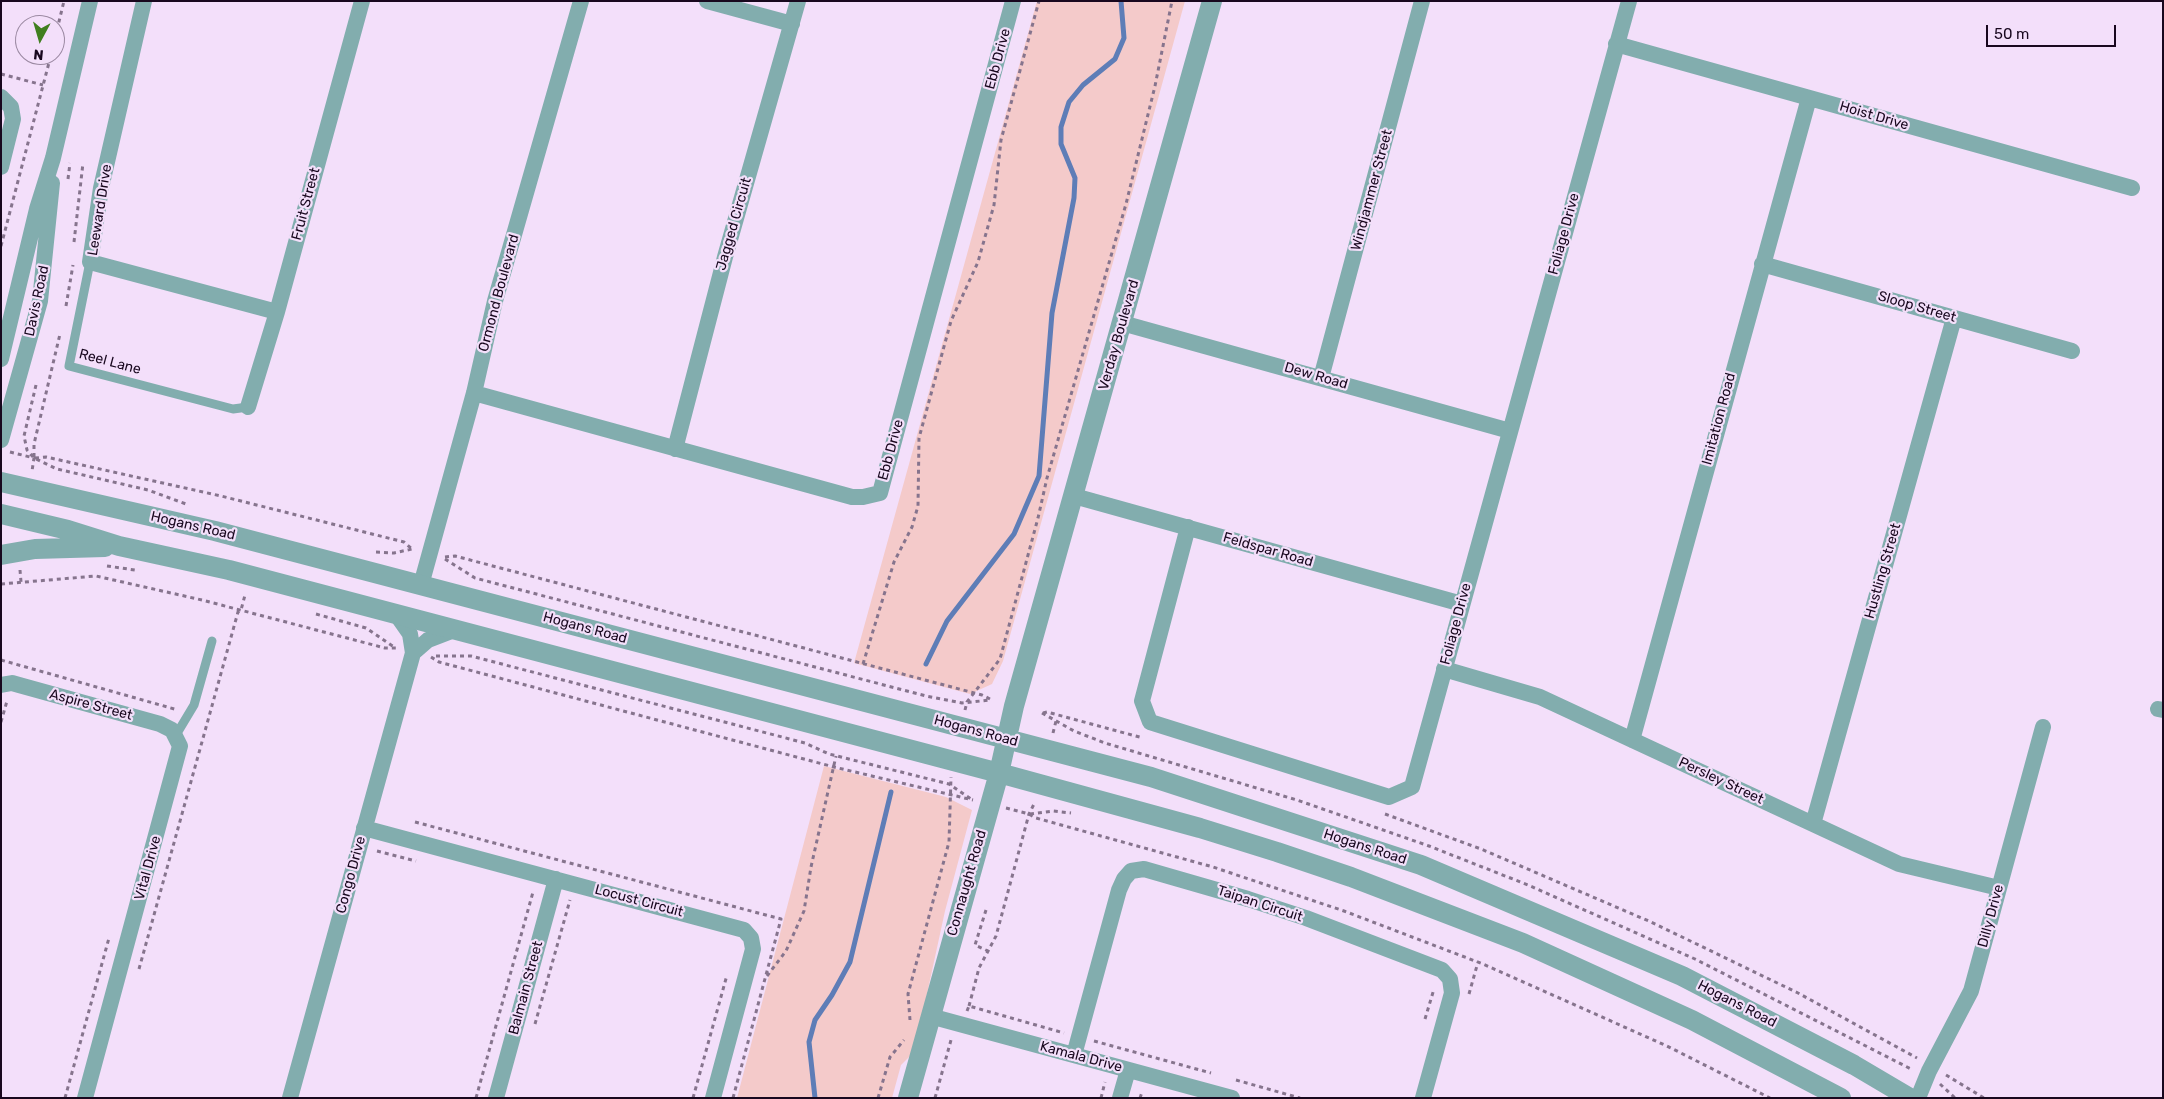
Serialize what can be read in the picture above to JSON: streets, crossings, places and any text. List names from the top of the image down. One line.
{"streets":{"street":["Ebb Drive","Hoist Drive","Windjammer Street","Fruit Street","Leeward Drive","Jagged Circuit","Foliage Drive","Ormond Boulevard","Davis Road","Sloop Street","Verday Boulevard","Dew Road","Imitation Road","Hogans Road","Feldspar Road","Hustling Street","Aspire Street","Persley Street","Vital Drive","Congo Drive","Connaught Road","Locust Circuit","Taipan Circuit","Dilly Drive","Balmain Street","Kamala Drive"],"lane":["Reel Lane"]},"crossings":[["Ebb Drive","Jagged Circuit"],["Ebb Drive","Ormond Boulevard"],["Hoist Drive","Foliage Drive"],["Hoist Drive","Imitation Road"],["Windjammer Street","Dew Road"],["Fruit Street","Leeward Drive"],["Fruit Street","Reel Lane"],["Leeward Drive","Reel Lane"],["Foliage Drive","Dew Road"],["Foliage Drive","Feldspar Road"],["Foliage Drive","Persley Street"],["Ormond Boulevard","Hogans Road"],["Sloop Street","Imitation Road"],["Sloop Street","Hustling Street"],["Verday Boulevard","Dew Road"],["Verday Boulevard","Feldspar Road"],["Verday Boulevard","Connaught Road"],["Imitation Road","Persley Street"],["Hogans Road","Connaught Road"],["Hustling Street","Persley Street"],["Aspire Street","Vital Drive"],["Persley Street","Dilly Drive"],["Congo Drive","Locust Circuit"],["Connaught Road","Kamala Drive"],["Locust Circuit","Balmain Street"],["Taipan Circuit","Kamala Drive"]],"scale_bar":"50 m","north":"bottom"}
